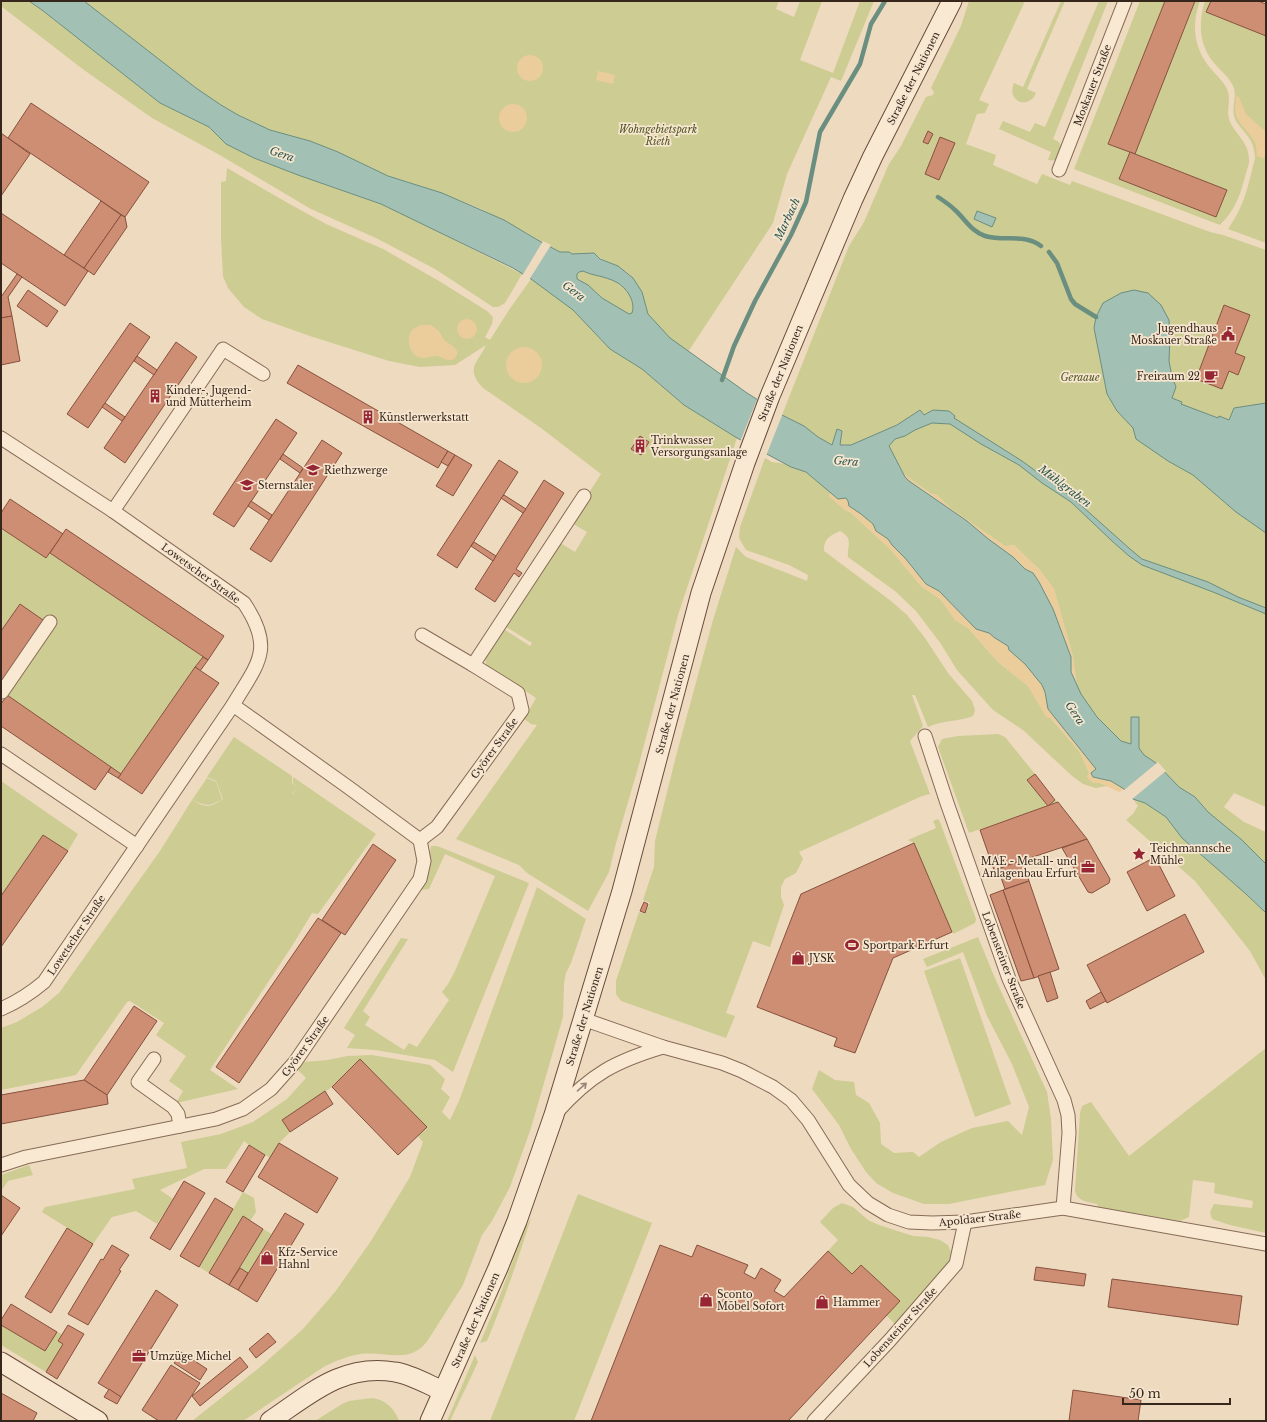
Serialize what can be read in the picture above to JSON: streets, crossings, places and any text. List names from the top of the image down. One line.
{"streets":{"main road":["Straße der Nationen"],"street":["Moskauer Straße","Lowetscher Straße","Györer Straße","Lobensteiner Straße","Apoldaer Straße"]},"crossings":[["Straße der Nationen","Apoldaer Straße"],["Lobensteiner Straße","Apoldaer Straße"]],"water":["Gera","Marbach","Mühlgraben"],"parks":["Wohngebietspark Rieth","Geraaue"],"places":{"public building":["Jugendhaus Moskauer Straße"],"cafe":["Freiraum 22"],"building":["Kinder-, Jugend- und Mütterheim","Künstlerwerkstatt","Trinkwasser Versorgungsanlage"],"school or university":["Riethzwerge","Sternstaler"],"place":["Teichmannsche Mühle"],"office":["MAE - Metall- und Anlagenbau Erfurt","Umzüge Michel"],"sports":["Sportpark Erfurt"],"shop":["JYSK","Kfz-Service Hahnl","Sconto Möbel Sofort","Hammer"]},"scale_bar":"50 m"}
